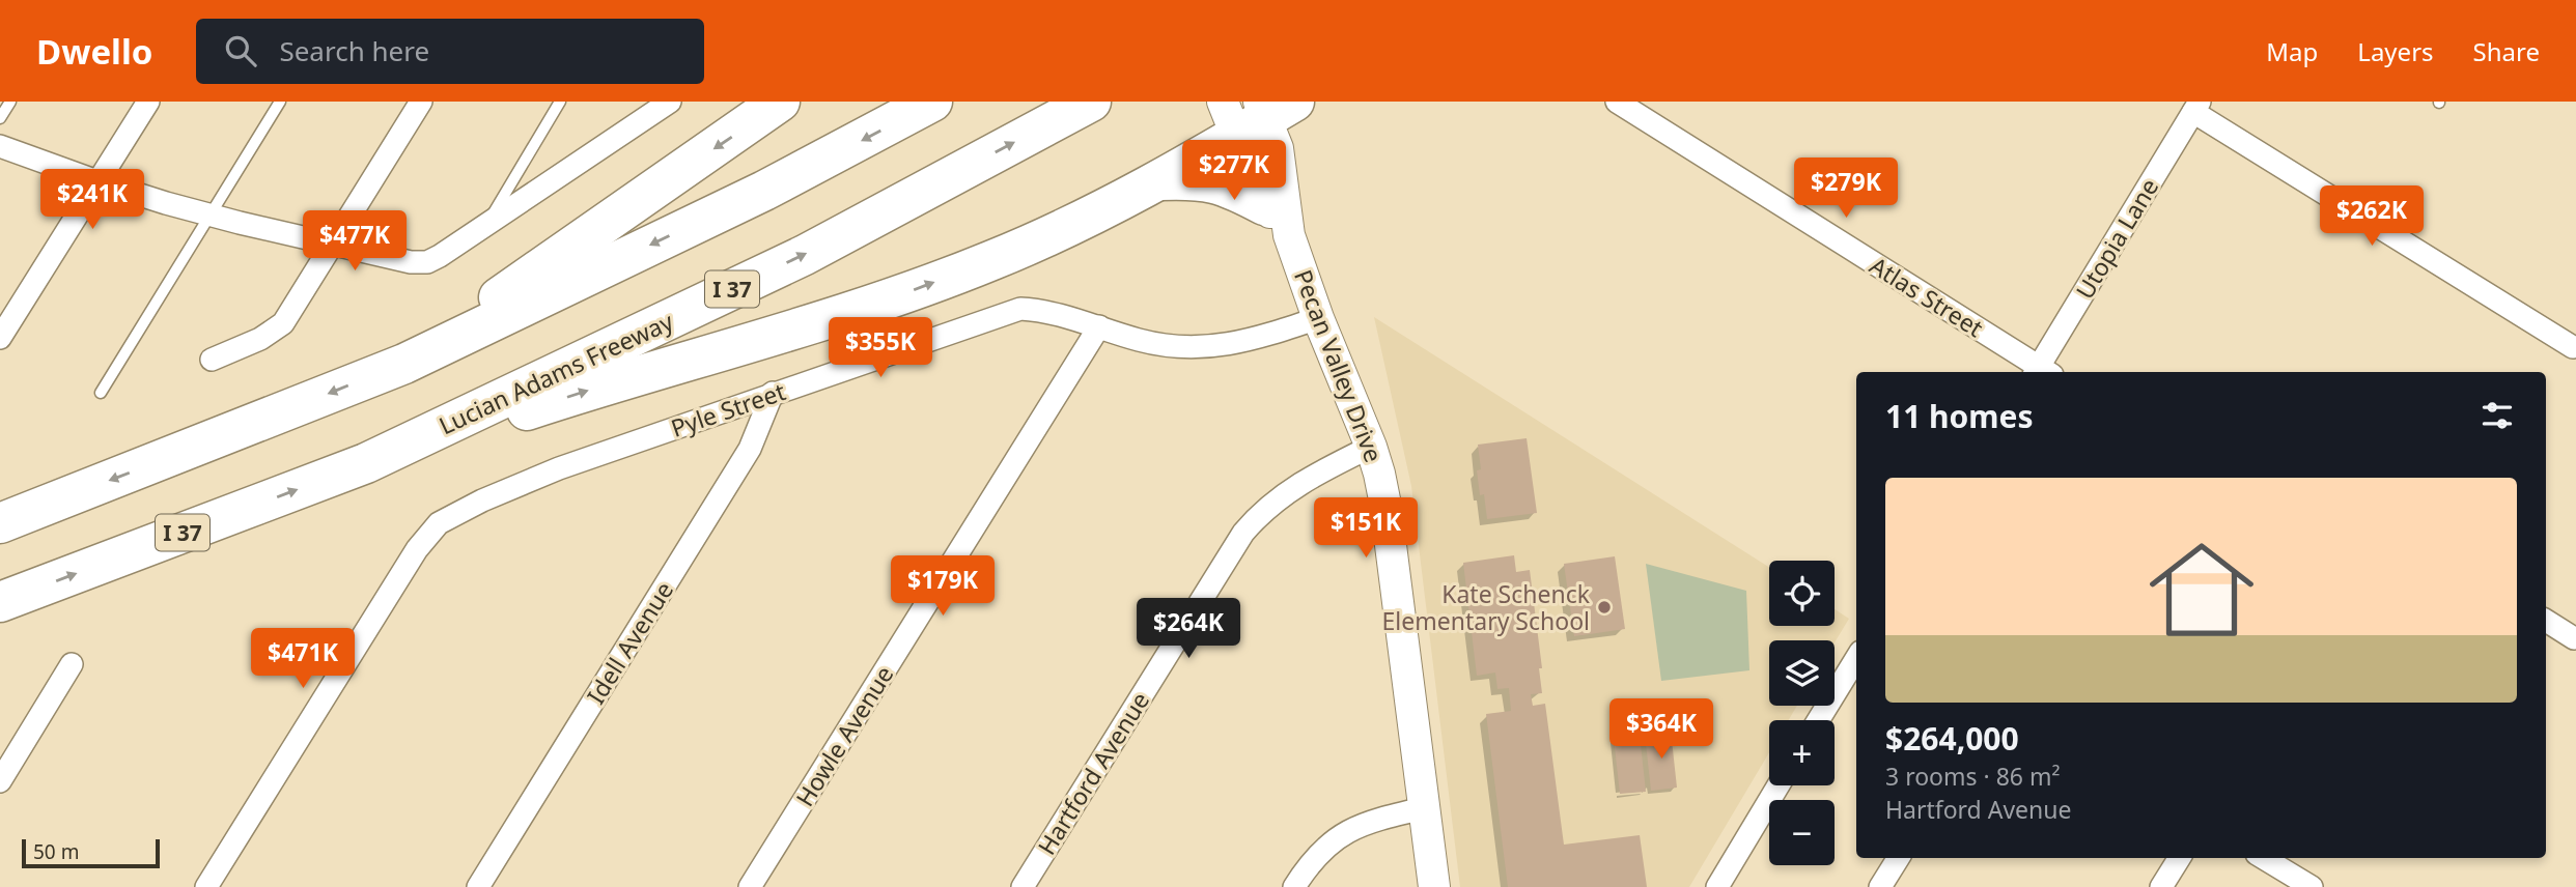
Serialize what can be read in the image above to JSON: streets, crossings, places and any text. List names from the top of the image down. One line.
{"streets":{"highway":["I 37","Lucian Adams Freeway"],"main road":["Pecan Valley Drive"],"street":["Utopia Lane","Atlas Street","Pyle Street","Idell Avenue","Howle Avenue","Hartford Avenue"]},"crossings":[["Pecan Valley Drive","Pyle Street"],["Pecan Valley Drive","Hartford Avenue"],["Pyle Street","Idell Avenue"],["Pyle Street","Howle Avenue"]],"places":["Kate Schenck Elementary School"],"scale_bar":"50 m","page":{"header":"Dwello","search":"Search here","nav":["Map","Layers","Share"],"price":["$277K","$279K","$241K","$262K","$477K","$355K","$151K","$179K","$264K","$471K","$364K"],"heading":"11 homes","list":[{"name":"$264,000","note":"3 rooms · 86 m² · Hartford Avenue"}],"map_buttons":["+","−"],"scale":"50 m"}}
